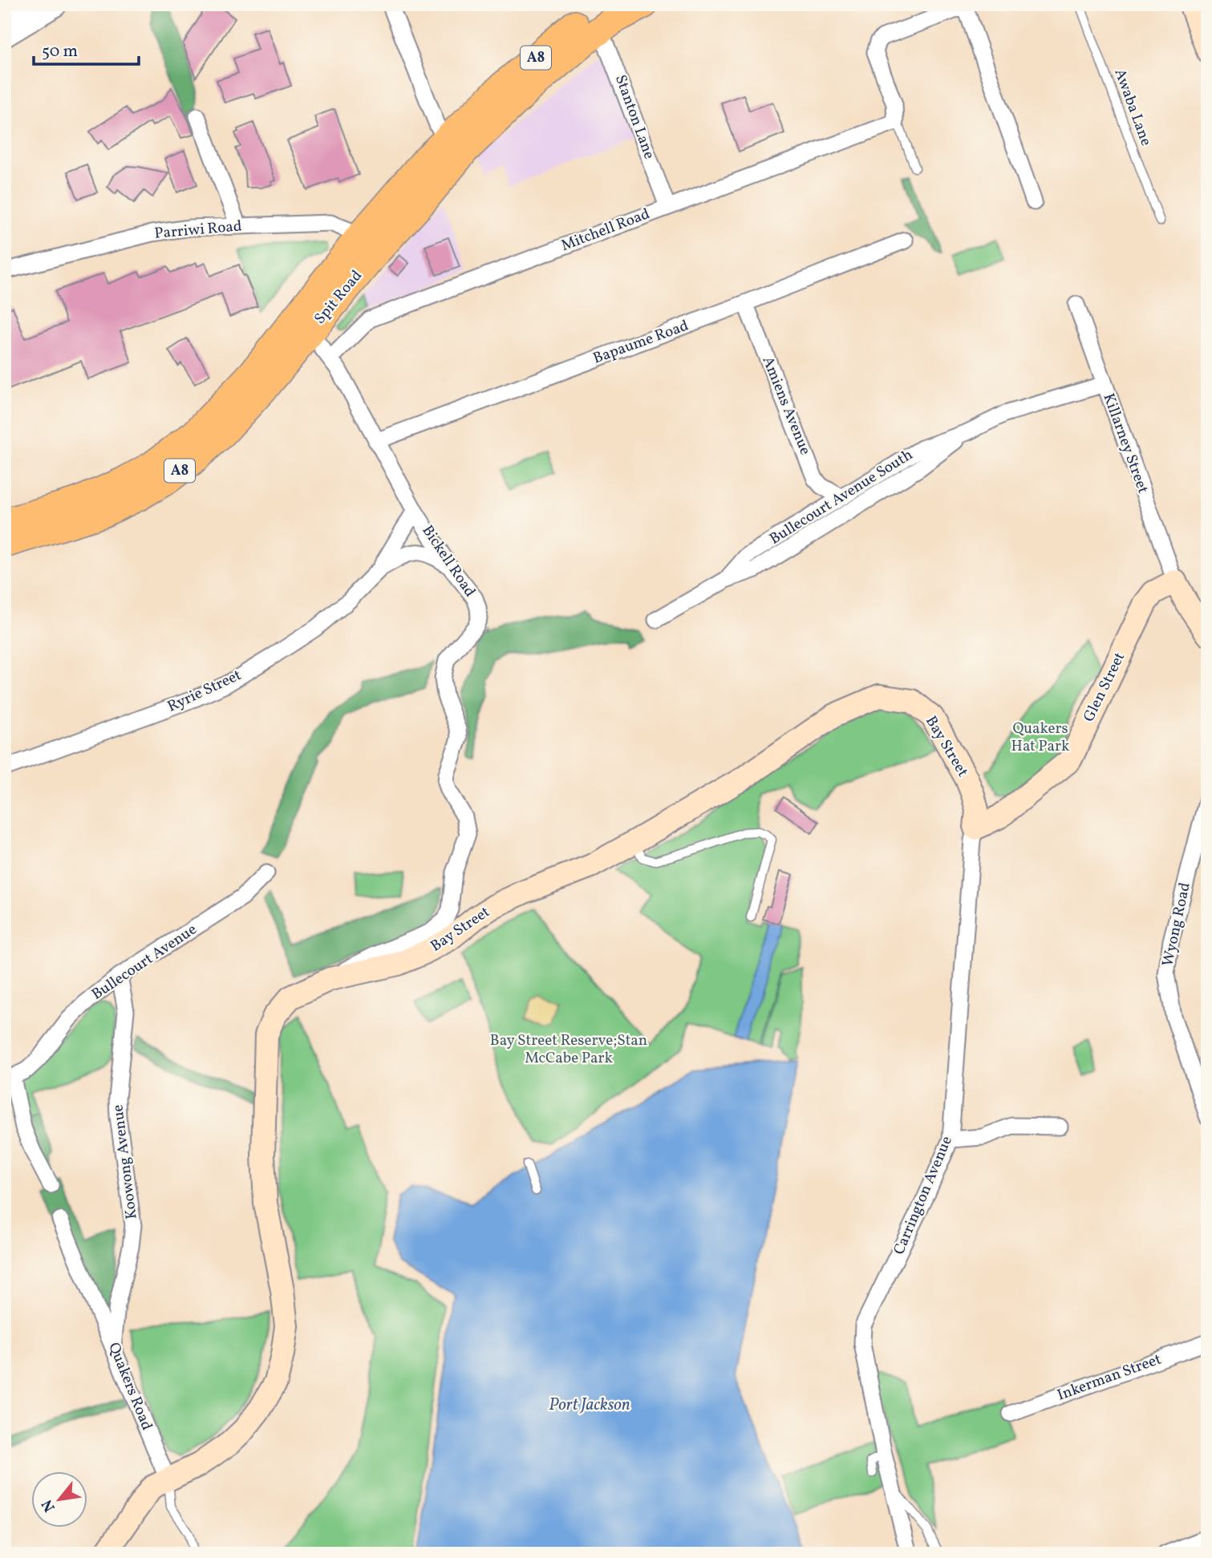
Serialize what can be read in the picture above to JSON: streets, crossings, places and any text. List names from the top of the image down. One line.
{"streets":{"highway":["A8","Spit Road"],"street":["Stanton Lane","Parriwi Road","Mitchell Road","Bapaume Road","Amiens Avenue","Killarney Street","Bullecourt Avenue South","Bickell Road","Glen Street","Ryrie Street","Bay Street","Wyong Road","Bullecourt Avenue","Koowong Avenue","Carrington Avenue","Inkerman Street","Quakers Road"],"lane":["Awaba Lane"]},"crossings":[["Stanton Lane","Mitchell Road"],["Stanton Lane","Spit Road"],["Parriwi Road","Spit Road"],["Mitchell Road","Bickell Road"],["Spit Road","Bickell Road"],["Bapaume Road","Amiens Avenue"],["Bapaume Road","Bickell Road"],["Amiens Avenue","Bullecourt Avenue South"],["Killarney Street","Bullecourt Avenue South"],["Killarney Street","Glen Street"],["Bickell Road","Ryrie Street"],["Bickell Road","Bay Street"],["Glen Street","Bay Street"],["Glen Street","Carrington Avenue"],["Bay Street","Carrington Avenue"],["Bay Street","Quakers Road"],["Bullecourt Avenue","Koowong Avenue"],["Koowong Avenue","Quakers Road"]],"water":["Port Jackson"],"parks":["Quakers Hat Park","Bay Street Reserve;Stan McCabe Park"],"scale_bar":"50 m","north":"bottom left"}
